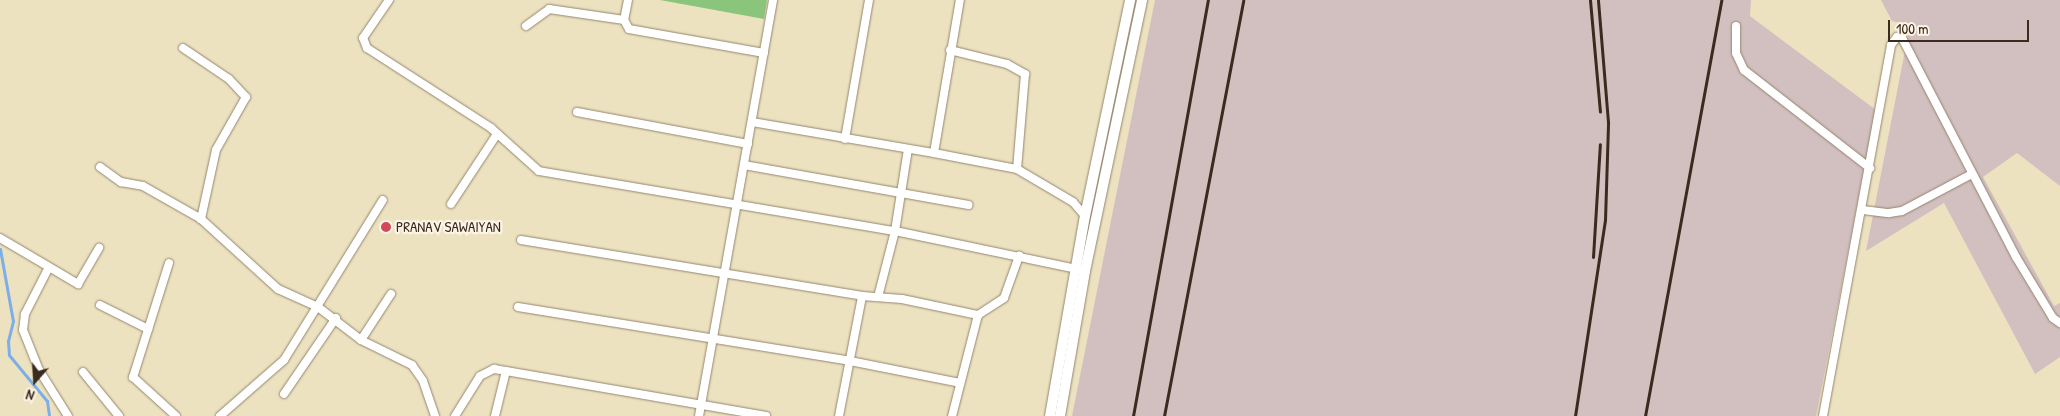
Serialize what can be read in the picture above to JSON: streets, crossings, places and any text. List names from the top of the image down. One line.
{"places":["PRANAV SAWAIYAN"],"scale_bar":"100 m","north":"bottom"}
